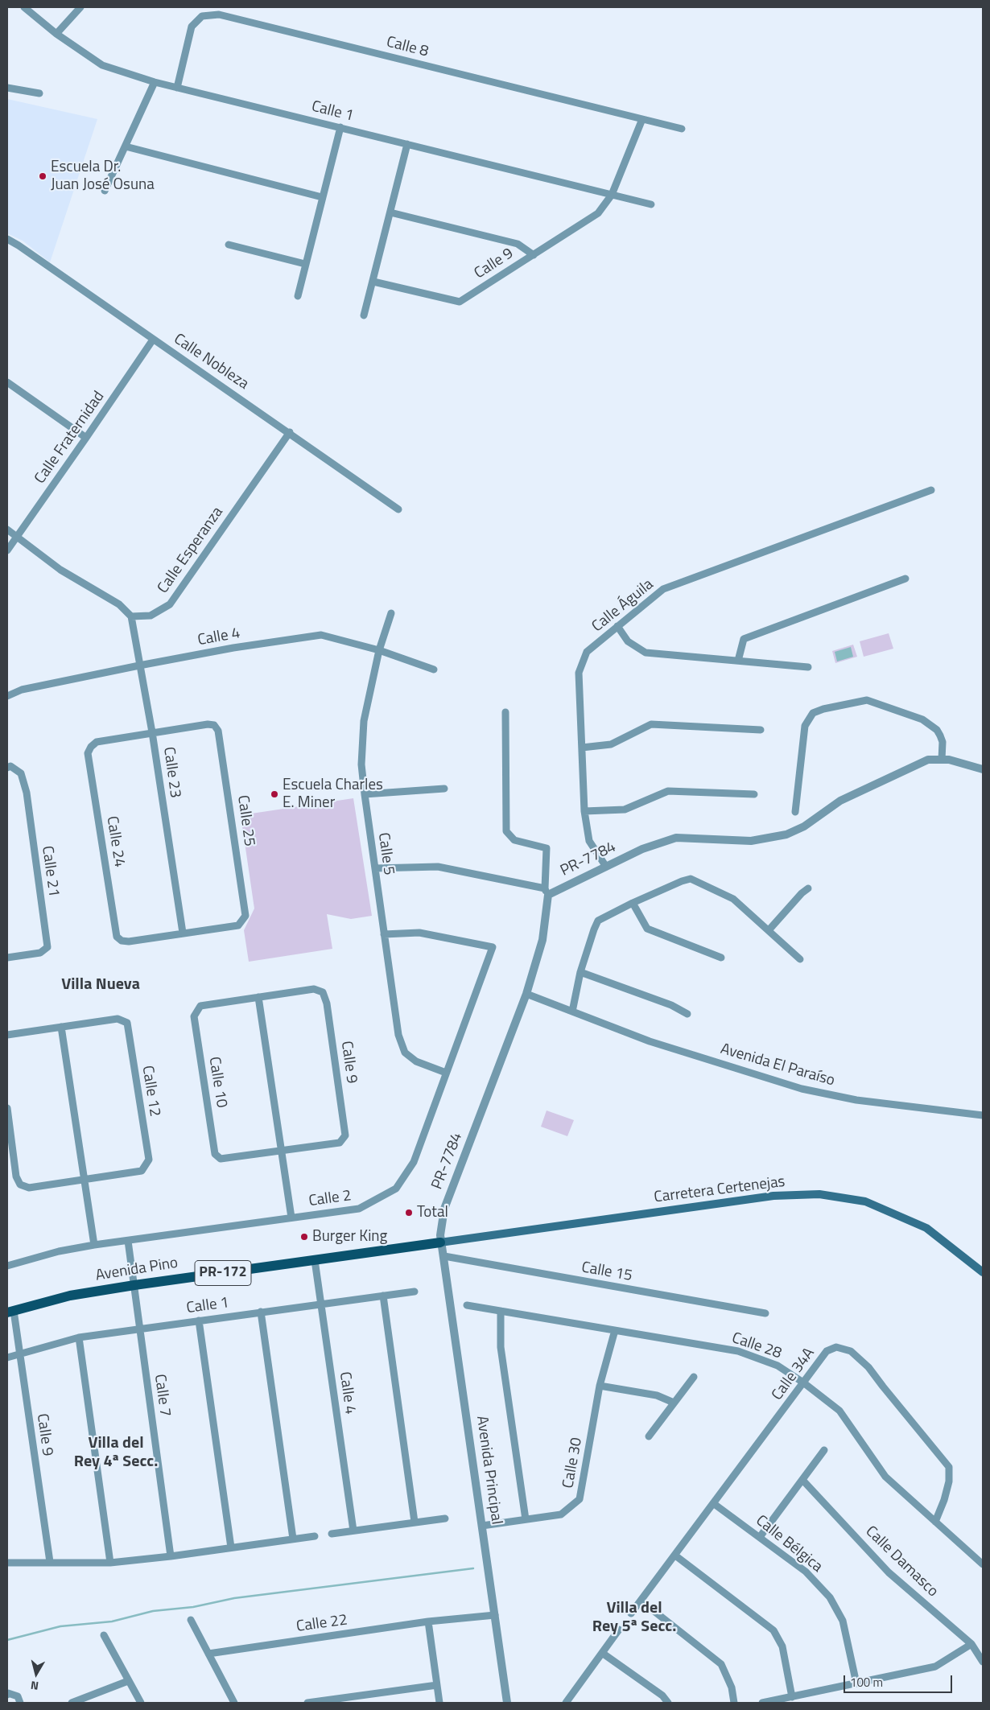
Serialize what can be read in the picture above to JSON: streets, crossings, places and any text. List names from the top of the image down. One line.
{"streets":{"main road":["Carretera Certenejas","Avenida Pino","PR-172"],"street":["Calle 8","Calle 1","Calle 9","Calle Nobleza","Calle Fraternidad","Calle Esperanza","Calle Águila","Calle 4","Calle 23","Calle 25","Calle 24","Calle 5","PR-7784","Calle 21","Avenida El Paraíso","Calle 10","Calle 12","Calle 2","Calle 15","Calle 28","Calle 34A","Calle 7","Calle 30","Avenida Principal","Calle Bélgica","Calle Damasco","Calle 22"]},"crossings":[["Calle 8","Calle 1"],["Calle 8","Calle 9"],["Calle 1","Calle 9"],["Calle 1","Calle 4"],["Calle 1","Calle 7"],["Calle 9","Calle 10"],["Calle 9","Avenida Pino"],["Calle Nobleza","Calle Fraternidad"],["Calle Nobleza","Calle Esperanza"],["Calle Esperanza","Calle 23"],["Calle Águila","PR-7784"],["Calle 4","Calle 23"],["Calle 4","Calle 5"],["Calle 4","Avenida Pino"],["Calle 23","Calle 25"],["Calle 23","Calle 24"],["Calle 25","Calle 24"],["Calle 5","Calle 2"],["PR-7784","Avenida El Paraíso"],["PR-7784","Carretera Certenejas"],["PR-7784","Avenida Pino"],["PR-7784","Avenida Principal"],["Carretera Certenejas","Avenida Pino"],["Carretera Certenejas","Avenida Principal"],["Calle 2","Calle 7"],["Avenida Pino","Calle 7"],["Avenida Pino","Avenida Principal"],["Calle 15","Avenida Principal"],["Calle 28","Calle 34A"],["Calle 28","Calle 30"],["Calle 34A","Calle Bélgica"],["Calle 30","Avenida Principal"],["Avenida Principal","Calle 22"]],"districts":["Villa Nueva","Villa del Rey 4ª Secc.","Villa del Rey 5ª Secc."],"places":["Escuela Dr. Juan José Osuna","Escuela Charles E. Miner","Total","Burger King"],"scale_bar":"100 m","north":"bottom"}
